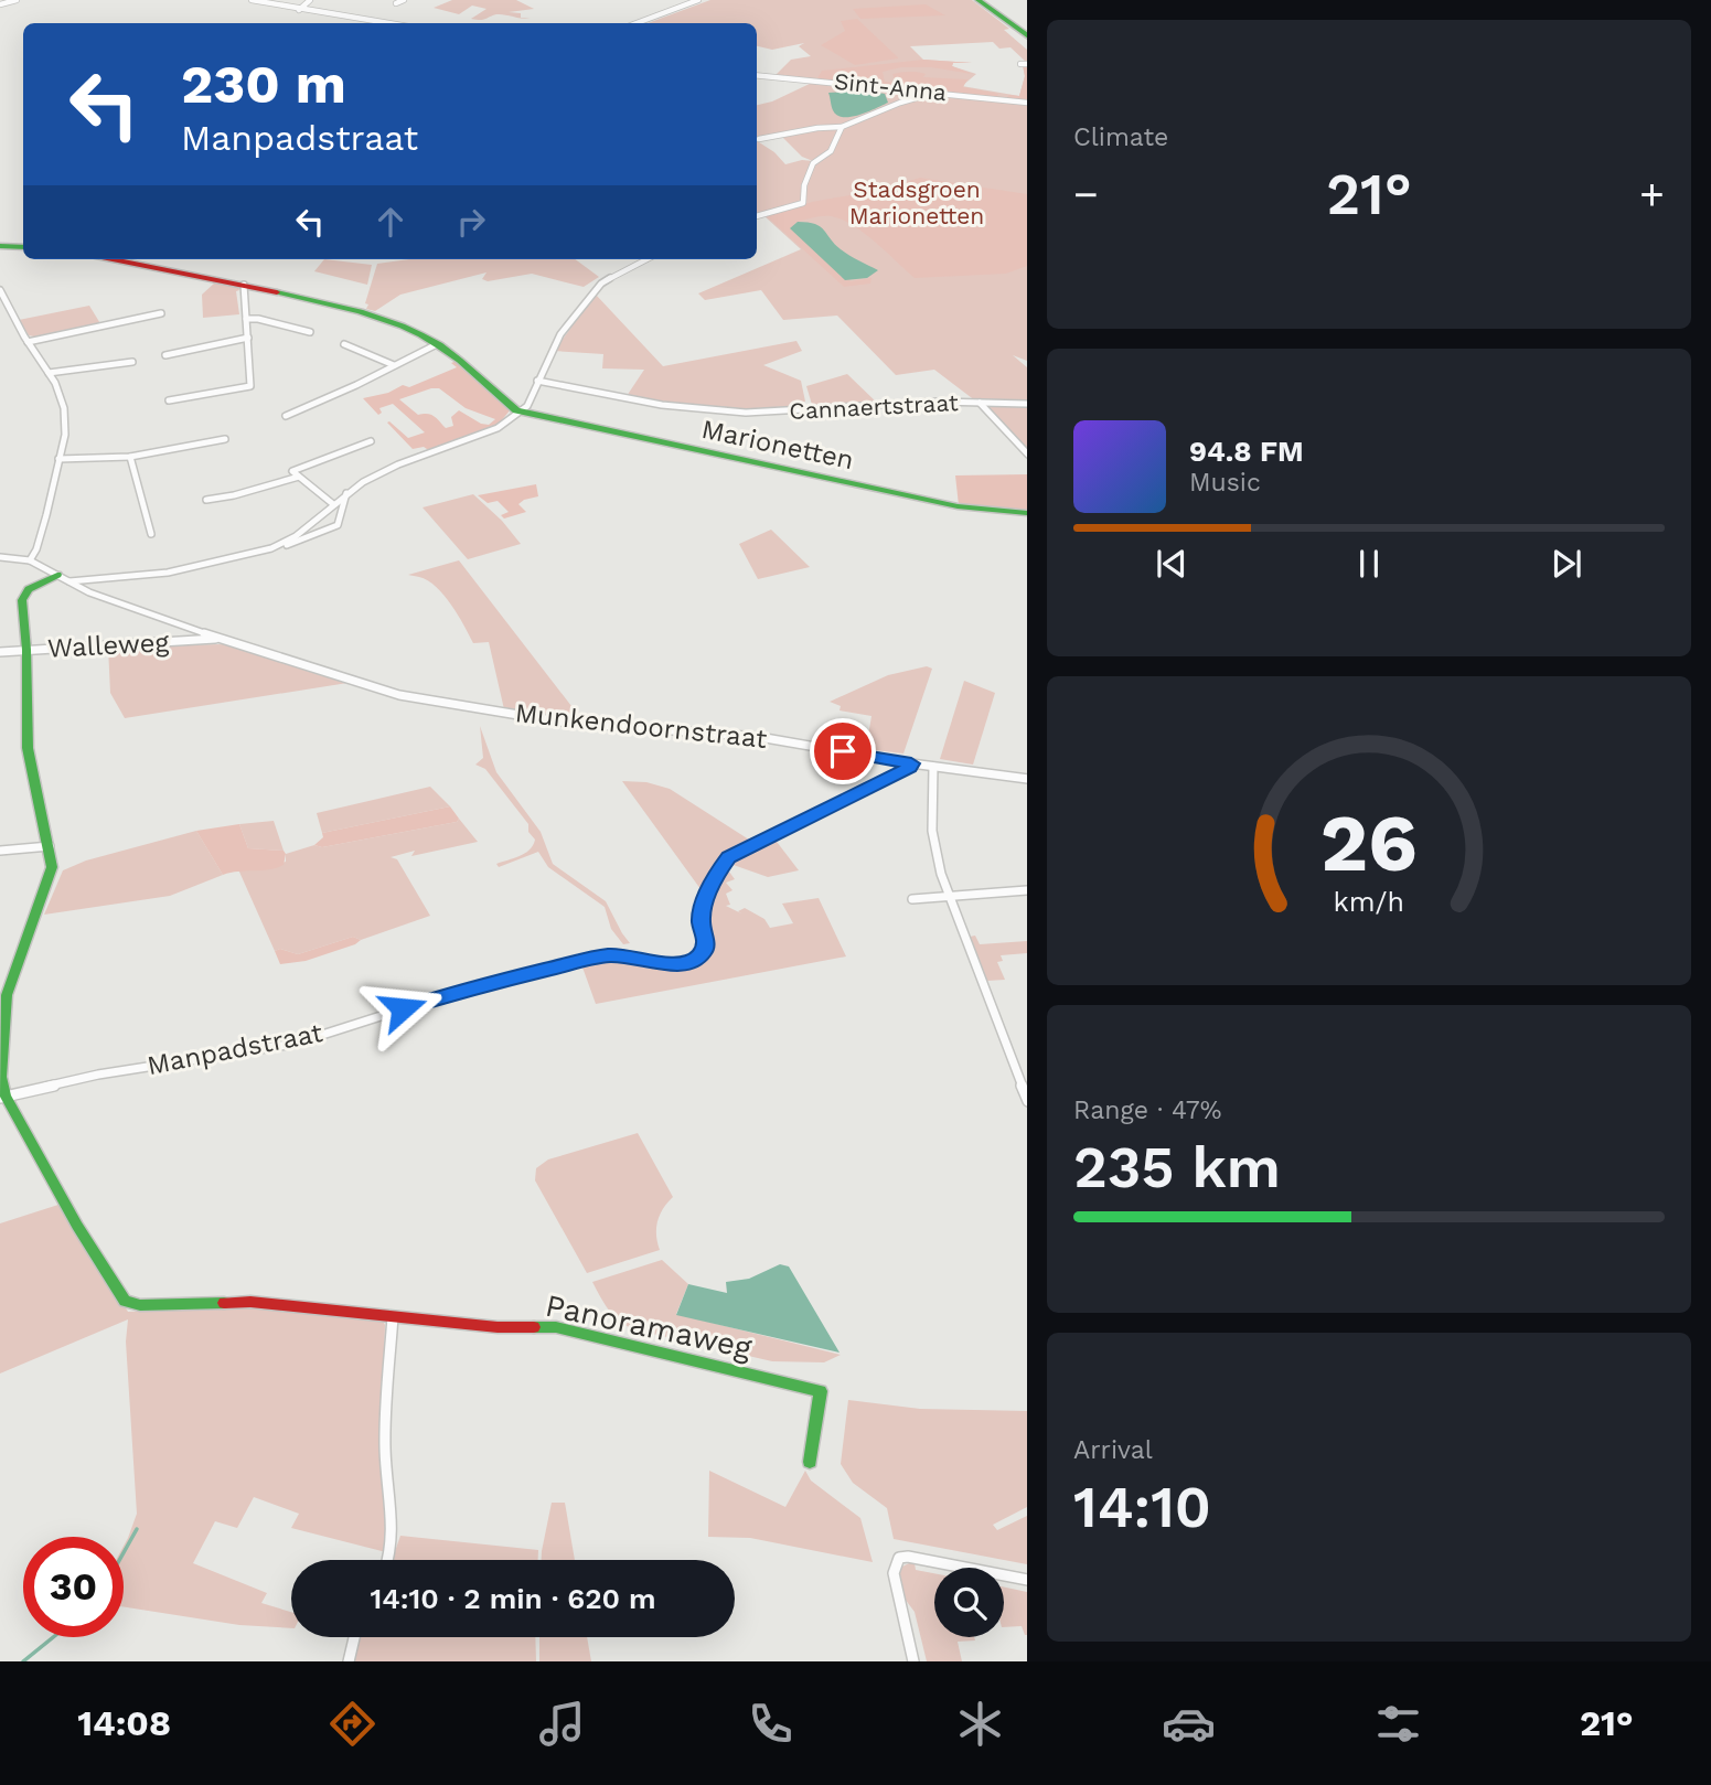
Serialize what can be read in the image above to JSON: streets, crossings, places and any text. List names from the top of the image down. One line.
{"streets":{"main road":["Marionetten","Panoramaweg"],"street":["Sint-Anna","Cannaertstraat","Walleweg","Munkendoornstraat","Manpadstraat"]},"crossings":[["Walleweg","Munkendoornstraat"],["Munkendoornstraat","Manpadstraat"]],"parks":["Stadsgroen Marionetten"],"page":{"tile":["Climate",["Range · 47%","235 km"],["Arrival","14:10"]],"turn":["230 m","Manpadstraat"],"heat":["−","21°","+"],"song":["94.8 FM","Music"],"limit":"30","trip":"14:10 · 2 min · 620 m","tabs":["14:08","21°"],"gauge":["26","km/h"]}}
